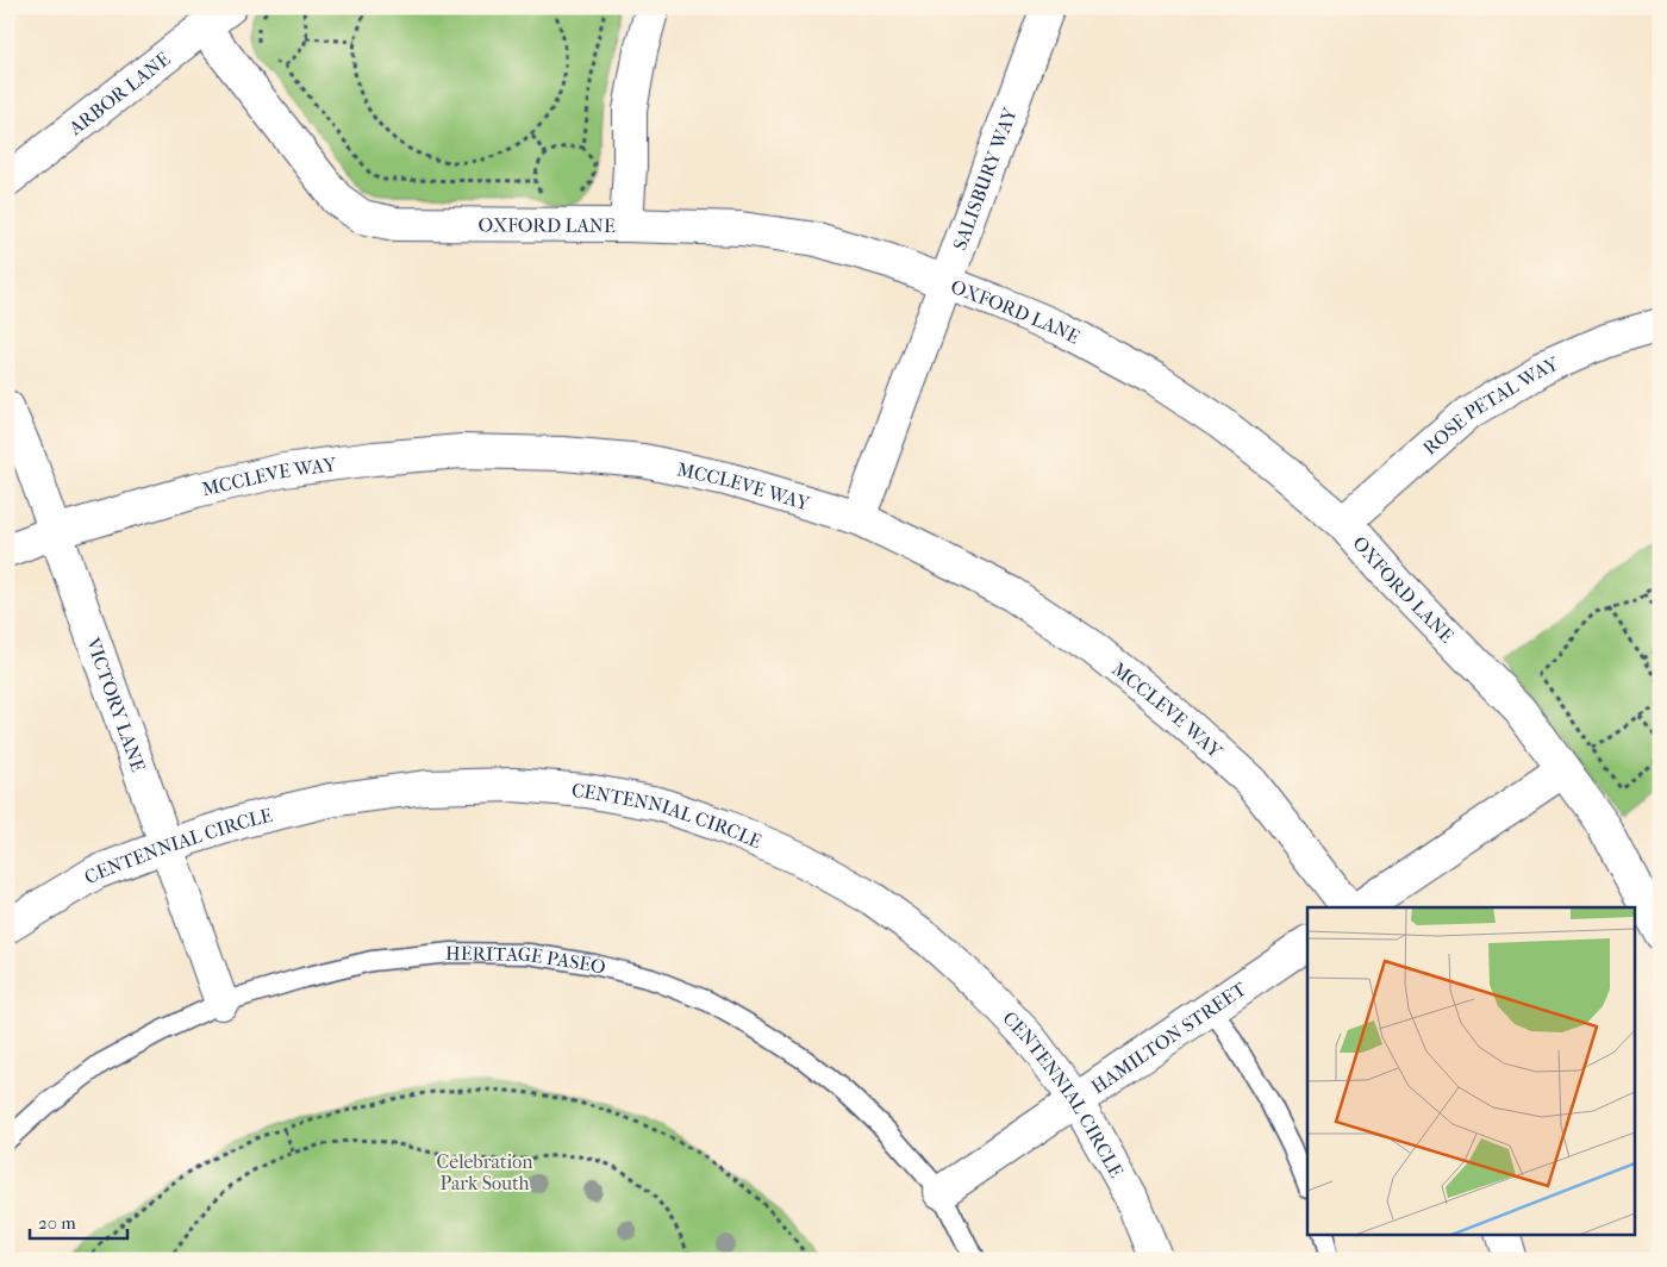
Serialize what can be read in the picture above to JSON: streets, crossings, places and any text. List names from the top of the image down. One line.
{"streets":{"street":["ARBOR LANE","SALISBURY WAY","OXFORD LANE","ROSE PETAL WAY","MCCLEVE WAY","VICTORY LANE","CENTENNIAL CIRCLE","HAMILTON STREET"],"lane":["HERITAGE PASEO"]},"crossings":[["ARBOR LANE","OXFORD LANE"],["SALISBURY WAY","OXFORD LANE"],["SALISBURY WAY","MCCLEVE WAY"],["OXFORD LANE","ROSE PETAL WAY"],["MCCLEVE WAY","VICTORY LANE"],["VICTORY LANE","CENTENNIAL CIRCLE"],["VICTORY LANE","HERITAGE PASEO"],["CENTENNIAL CIRCLE","HAMILTON STREET"],["HERITAGE PASEO","HAMILTON STREET"]],"parks":["Celebration Park South"],"scale_bar":"20 m"}
